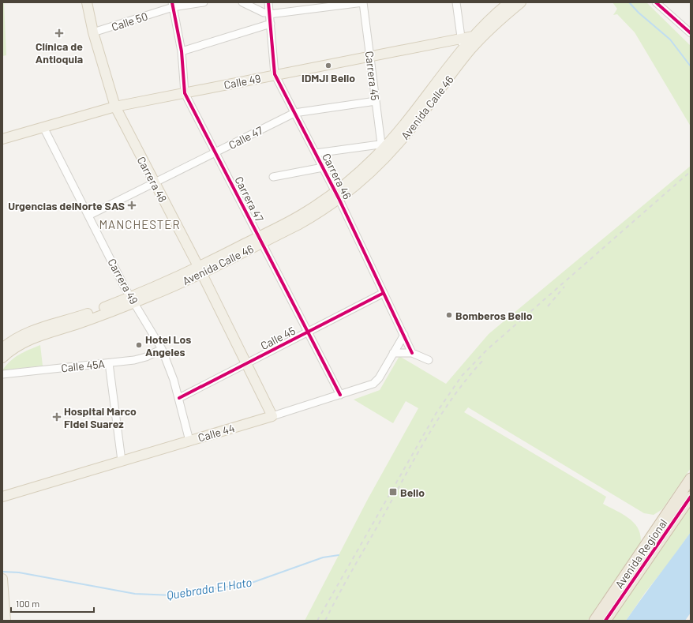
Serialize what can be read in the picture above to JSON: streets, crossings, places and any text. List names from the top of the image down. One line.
{"streets":{"highway":["Avenida Regional"],"main road":["Calle 49","Avenida Calle 46","Carrera 48","Calle 44"],"street":["Calle 50","Carrera 45","Calle 47","Carrera 46","Carrera 47","Carrera 49","Calle 45","Calle 45A"]},"crossings":[["Calle 50","Carrera 48"],["Calle 50","Carrera 47"],["Carrera 45","Calle 49"],["Carrera 45","Avenida Calle 46"],["Carrera 45","Calle 47"],["Calle 49","Avenida Calle 46"],["Calle 49","Carrera 46"],["Calle 49","Carrera 48"],["Calle 49","Carrera 47"],["Calle 49","Carrera 49"],["Avenida Calle 46","Carrera 46"],["Avenida Calle 46","Carrera 48"],["Avenida Calle 46","Carrera 47"],["Avenida Calle 46","Carrera 49"],["Calle 47","Carrera 46"],["Calle 47","Carrera 48"],["Calle 47","Carrera 47"],["Calle 47","Carrera 49"],["Carrera 46","Calle 45"],["Carrera 46","Calle 44"],["Carrera 48","Calle 45"],["Carrera 48","Calle 44"],["Carrera 47","Calle 45"],["Carrera 47","Calle 44"],["Carrera 49","Calle 45"],["Carrera 49","Calle 45A"],["Carrera 49","Calle 44"]],"districts":["MANCHESTER"],"water":["Quebrada El Hato"],"places":{"health":["Clínica de Antioquia","Urgencias delNorte SAS","Hospital Marco Fidel Suarez"],"other":["IDMJI Bello","Bomberos Bello","Hotel Los Angeles"],"transit":["Bello"]},"scale_bar":"100 m"}
